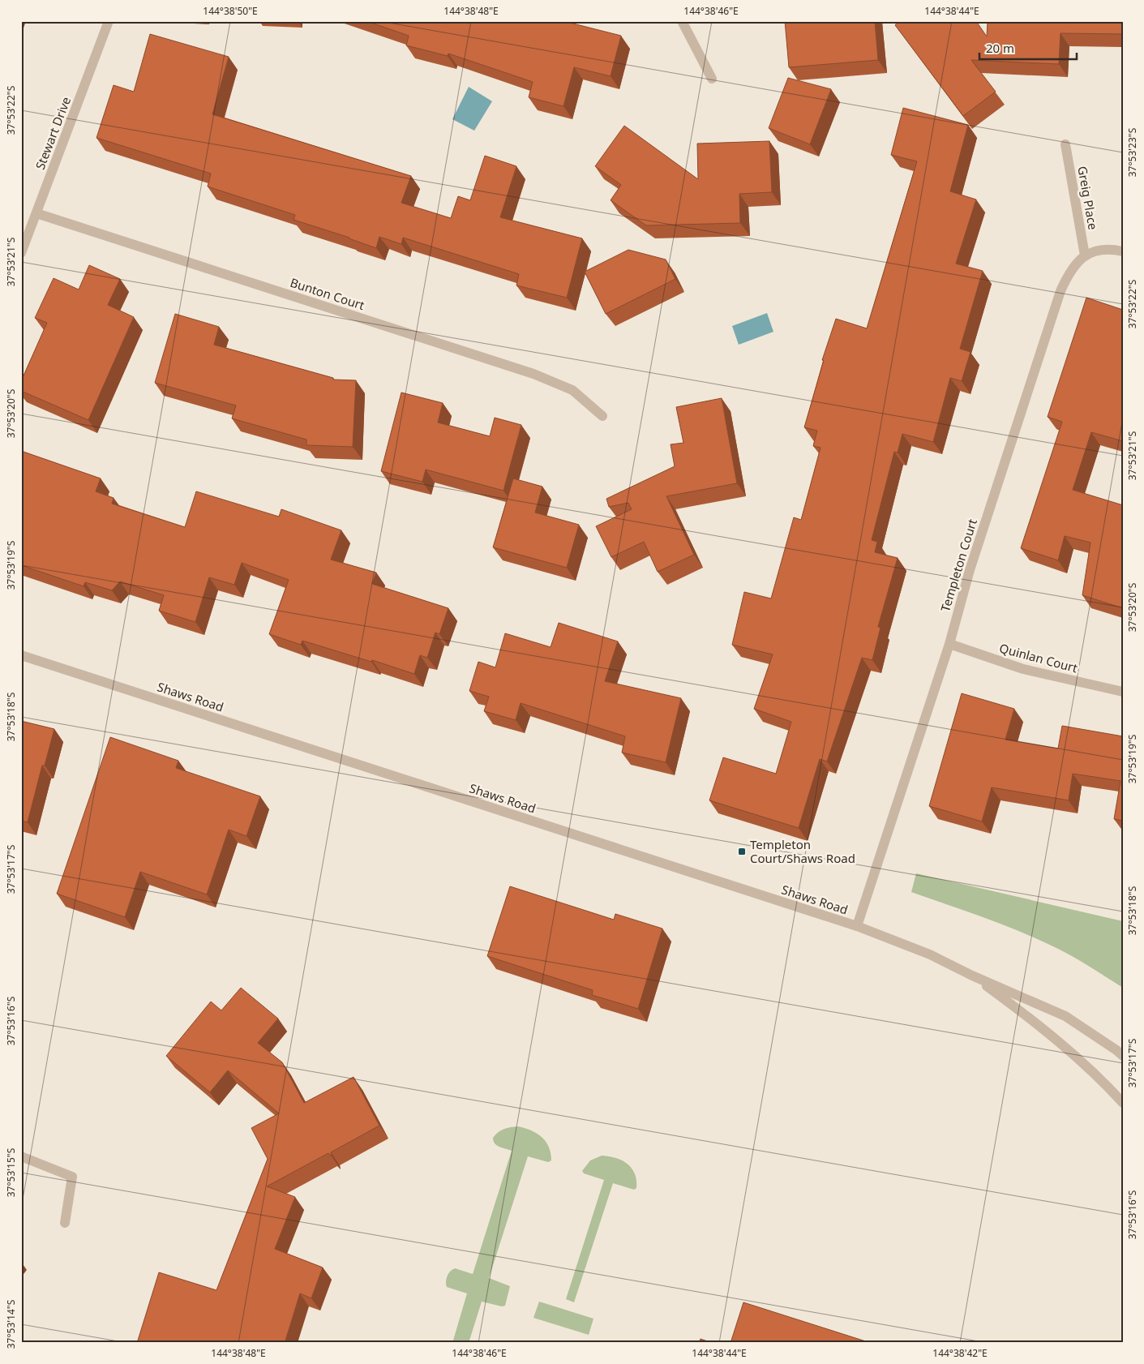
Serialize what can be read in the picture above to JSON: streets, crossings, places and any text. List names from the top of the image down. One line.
{"streets":{"street":["Stewart Drive","Greig Place","Bunton Court","Templeton Court","Quinlan Court","Shaws Road"]},"crossings":[["Stewart Drive","Bunton Court"],["Greig Place","Templeton Court"],["Templeton Court","Quinlan Court"],["Templeton Court","Shaws Road"]],"places":{"transit":["Templeton Court/Shaws Road"]},"scale_bar":"20 m","coordinates":["144°38'50\"E","144°38'48\"E","144°38'46\"E","144°38'44\"E","37°53'22\"S","37°53'23\"S","37°53'21\"S","37°53'20\"S","37°53'19\"S","37°53'18\"S","37°53'17\"S","37°53'16\"S","37°53'15\"S","37°53'14\"S","144°38'42\"E"]}
